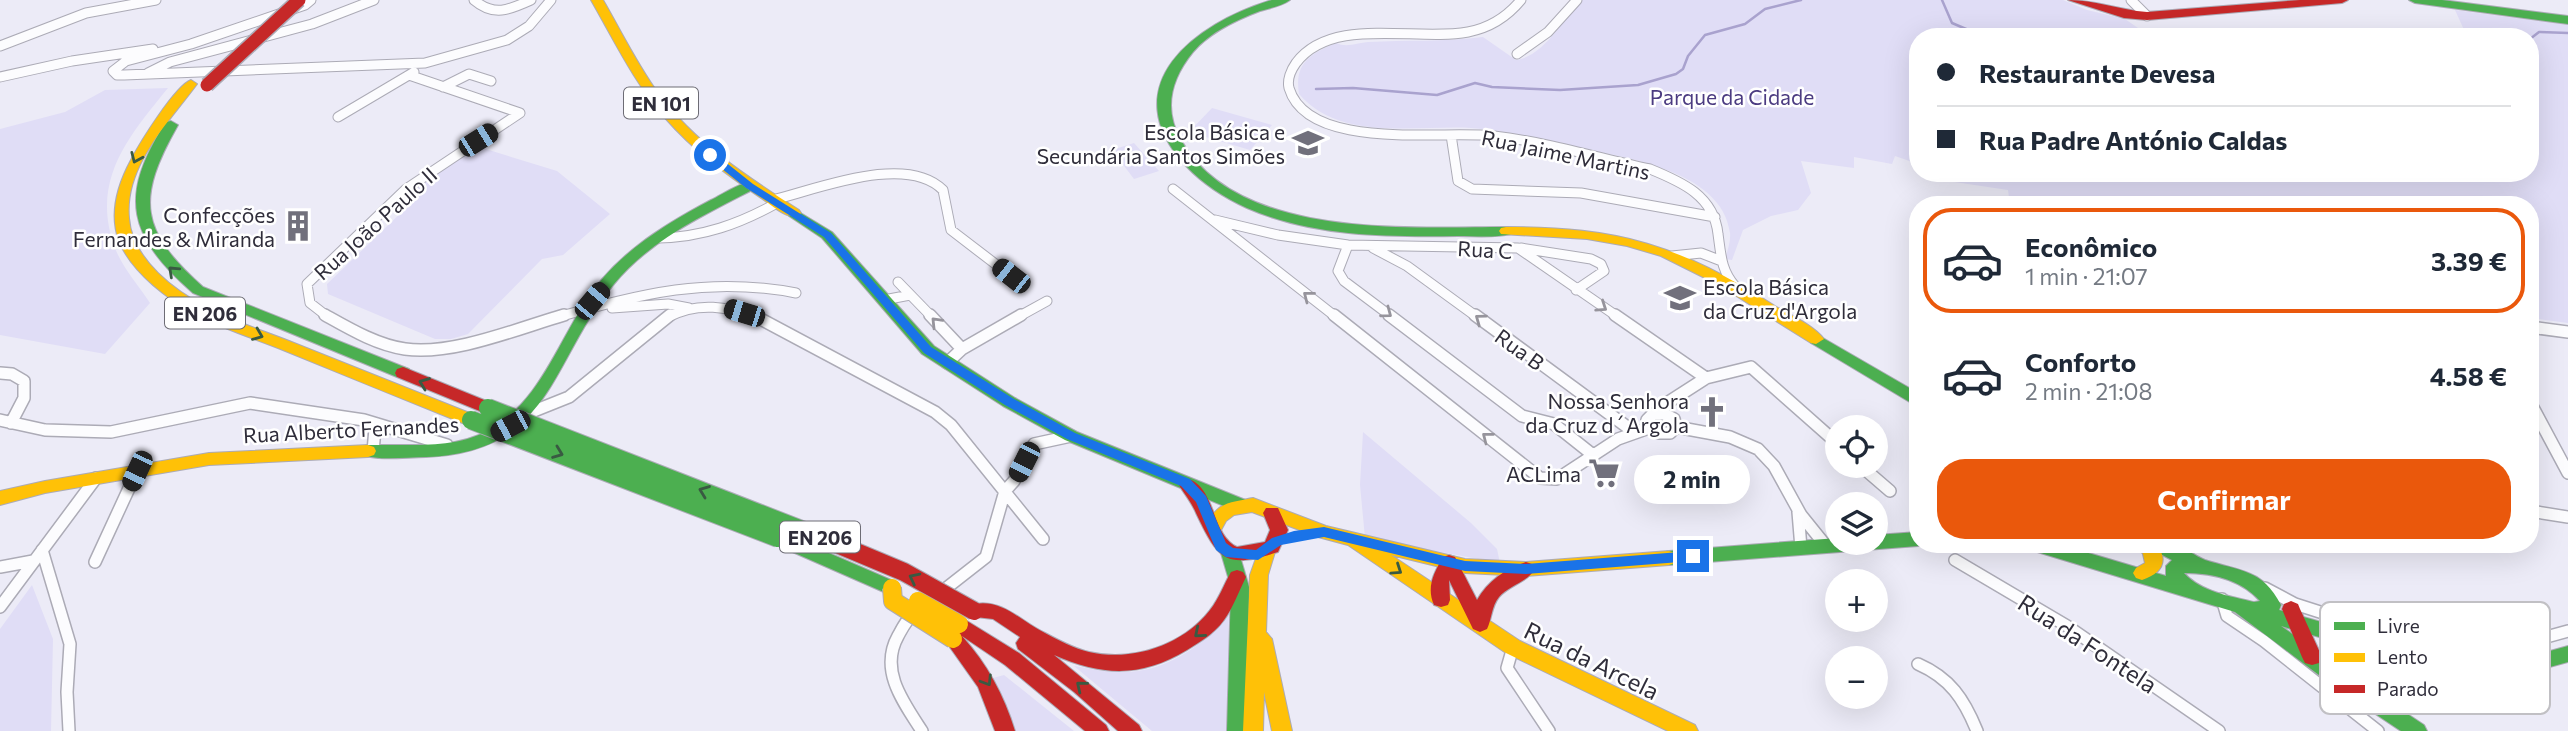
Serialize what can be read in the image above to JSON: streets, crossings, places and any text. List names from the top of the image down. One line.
{"streets":{"main road":["EN 101","EN 206","Rua Alberto Fernandes","Rua da Arcela"],"street":["Rua Jaime Martins","Rua João Paulo II","Rua C","Rua B","Rua da Fontela"]},"crossings":[["EN 101","Rua Alberto Fernandes"],["EN 101","Rua da Arcela"],["Rua João Paulo II","Rua Alberto Fernandes"],["Rua C","Rua B"]],"parks":["Parque da Cidade"],"places":{"school or university":["Escola Básica e Secundária Santos Simões","Escola Básica da Cruz d'Argola"],"building":["Confecções Fernandes & Miranda"],"church":["Nossa Senhora da Cruz d´Argola"],"supermarket":["ACLima"]},"legend":["Livre","Lento","Parado"],"page":{"banner":["Restaurante Devesa","Rua Padre António Caldas"],"list":[{"name":"Econômico","note":"1 min · 21:07","value":"3.39 €"},{"name":"Conforto","note":"2 min · 21:08","value":"4.58 €"}],"map_buttons":["+","−"],"buttons":"Confirmar","bubble":"2 min"}}
